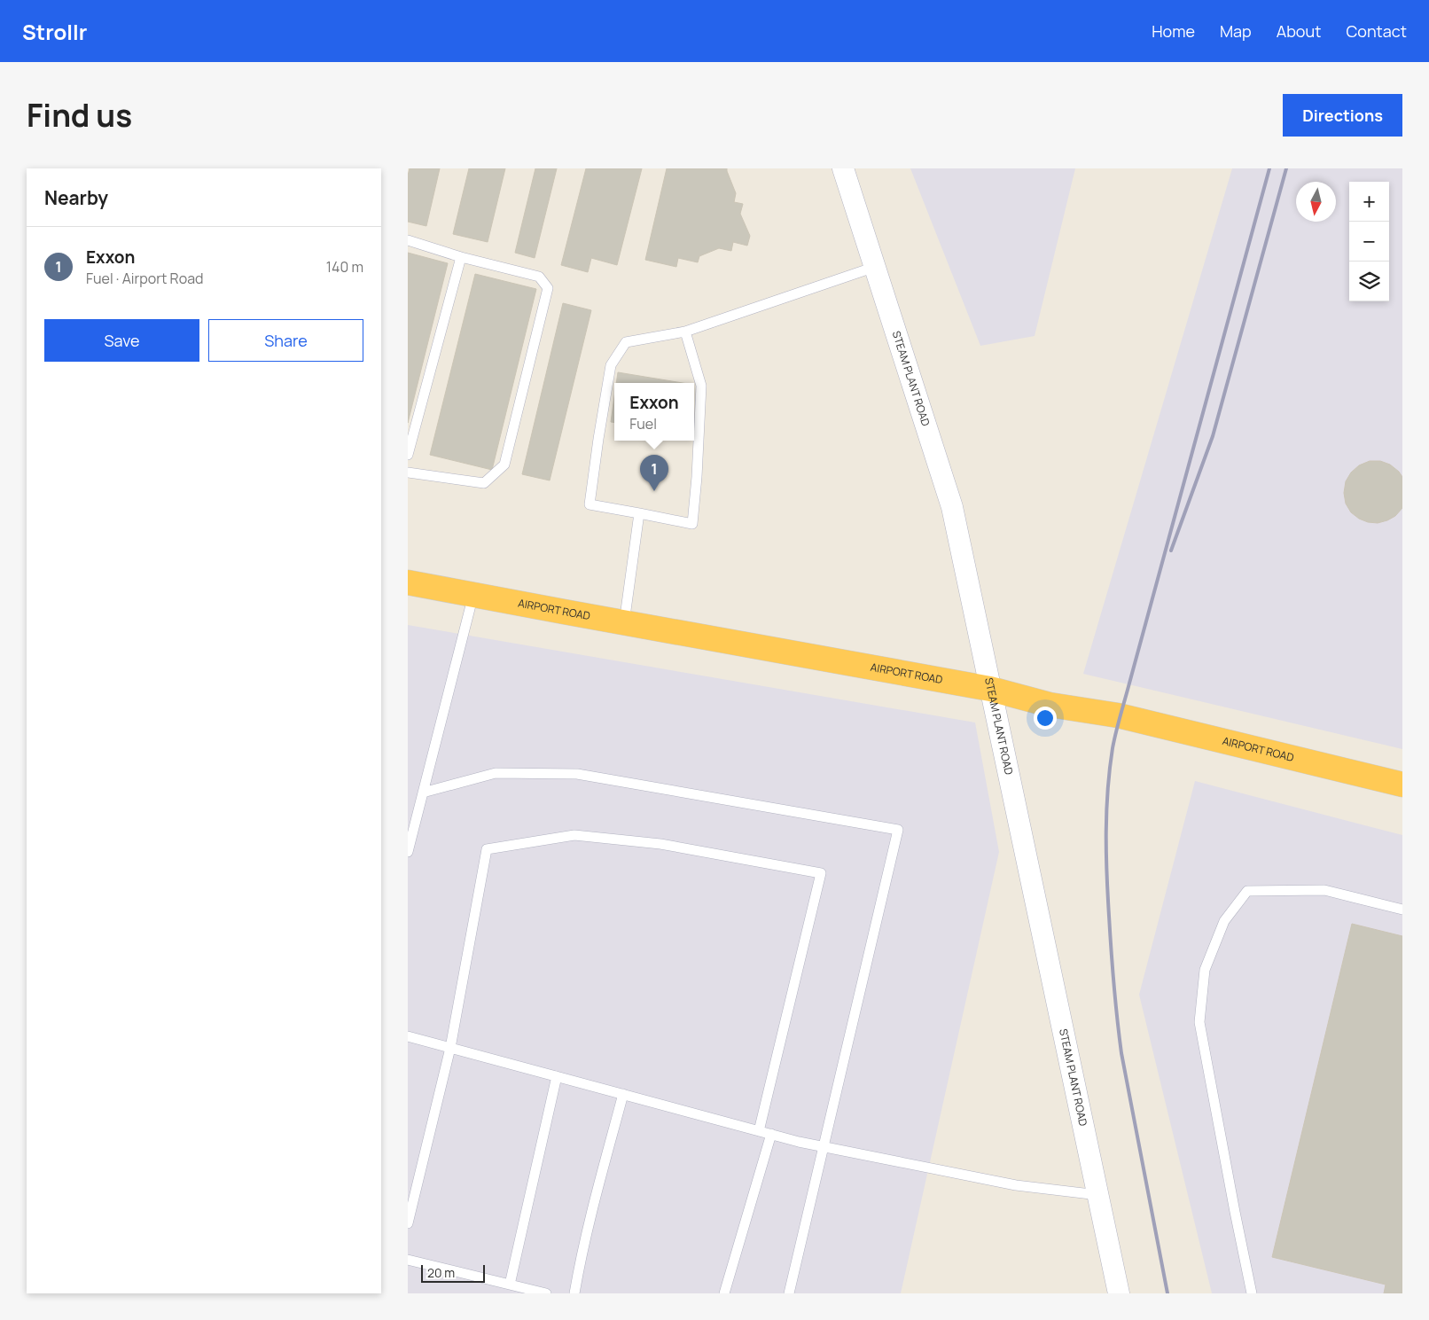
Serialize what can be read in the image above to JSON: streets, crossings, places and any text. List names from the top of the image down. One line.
{"streets":{"highway":["AIRPORT ROAD"],"street":["STEAM PLANT ROAD"]},"crossings":[["STEAM PLANT ROAD","AIRPORT ROAD"]],"scale_bar":"20 m","north":"bottom","page":{"header":"Strollr","nav":["Home","Map","About","Contact"],"title":"Find us","buttons":["Directions",["Save","Share"]],"heading":"Nearby","map_buttons":["+","−"],"list":[{"mark":"1","name":"Exxon","note":"Fuel · Airport Road","value":"140 m"}],"popup":["Exxon","Fuel"],"pins":"1","scale":"20 m"}}
